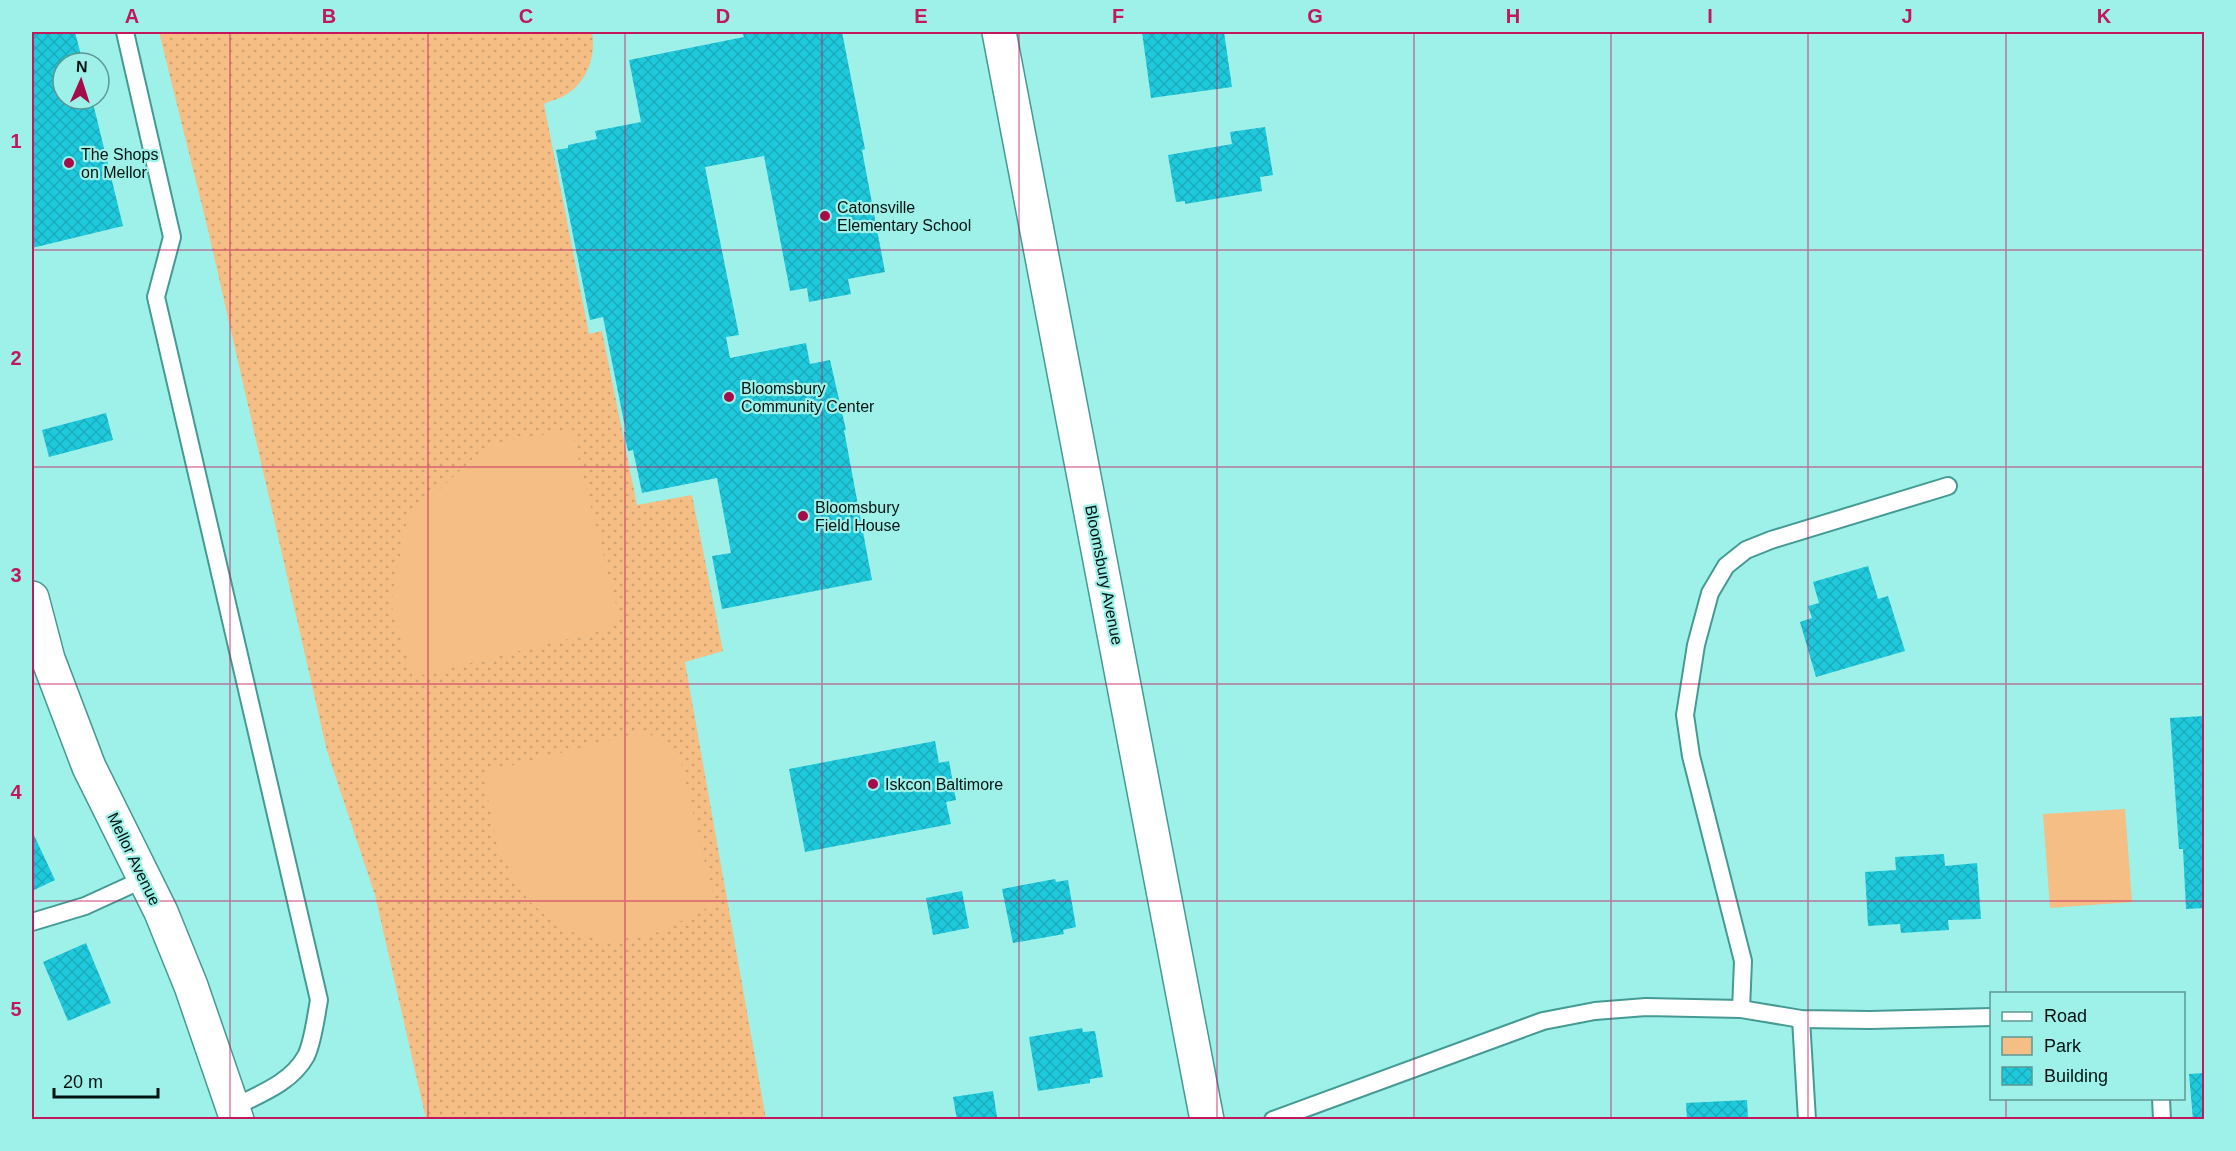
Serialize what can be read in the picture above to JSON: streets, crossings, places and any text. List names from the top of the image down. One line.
{"streets":{"main road":["Bloomsbury Avenue","Mellor Avenue"]},"places":["The Shops on Mellor","Catonsville Elementary School","Bloomsbury Community Center","Bloomsbury Field House","Iskcon Baltimore"],"legend":["Road","Park","Building"],"scale_bar":"20 m","north":"top","grid":{"columns":["A","B","C","D","E","F","G","H","I","J","K"],"rows":["1","2","3","4","5"]}}
